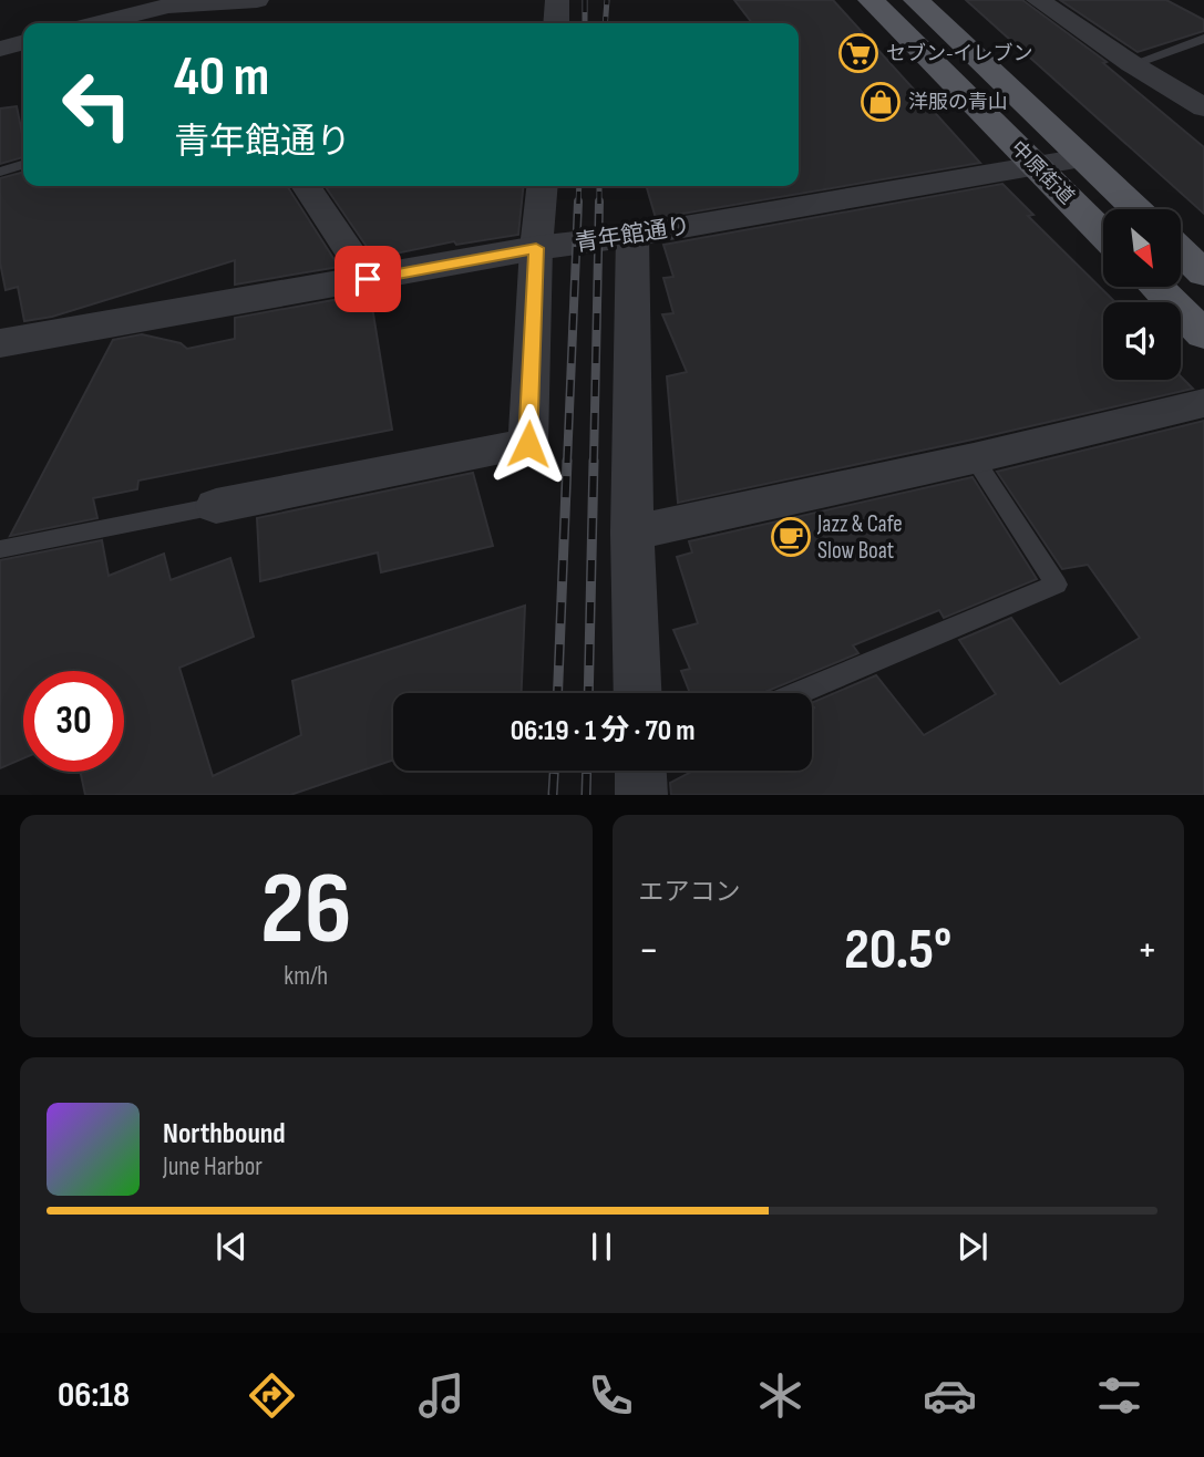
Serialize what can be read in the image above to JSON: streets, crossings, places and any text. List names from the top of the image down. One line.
{"streets":{"main road":["中原街道"],"street":["青年館通り"]},"crossings":[["中原街道","青年館通り"]],"places":{"supermarket":["セブン-イレブン"],"shop":["洋服の青山"],"cafe":["Jazz & Cafe Slow Boat"]},"north":"bottom right","page":{"turn":["40 m","青年館通り"],"limit":"30","trip":"06:19 · 1 分 · 70 m","tile":[["26","km/h"],"エアコン"],"heat":["−","20.5°","+"],"song":["Northbound","June Harbor"],"tabs":"06:18"}}
